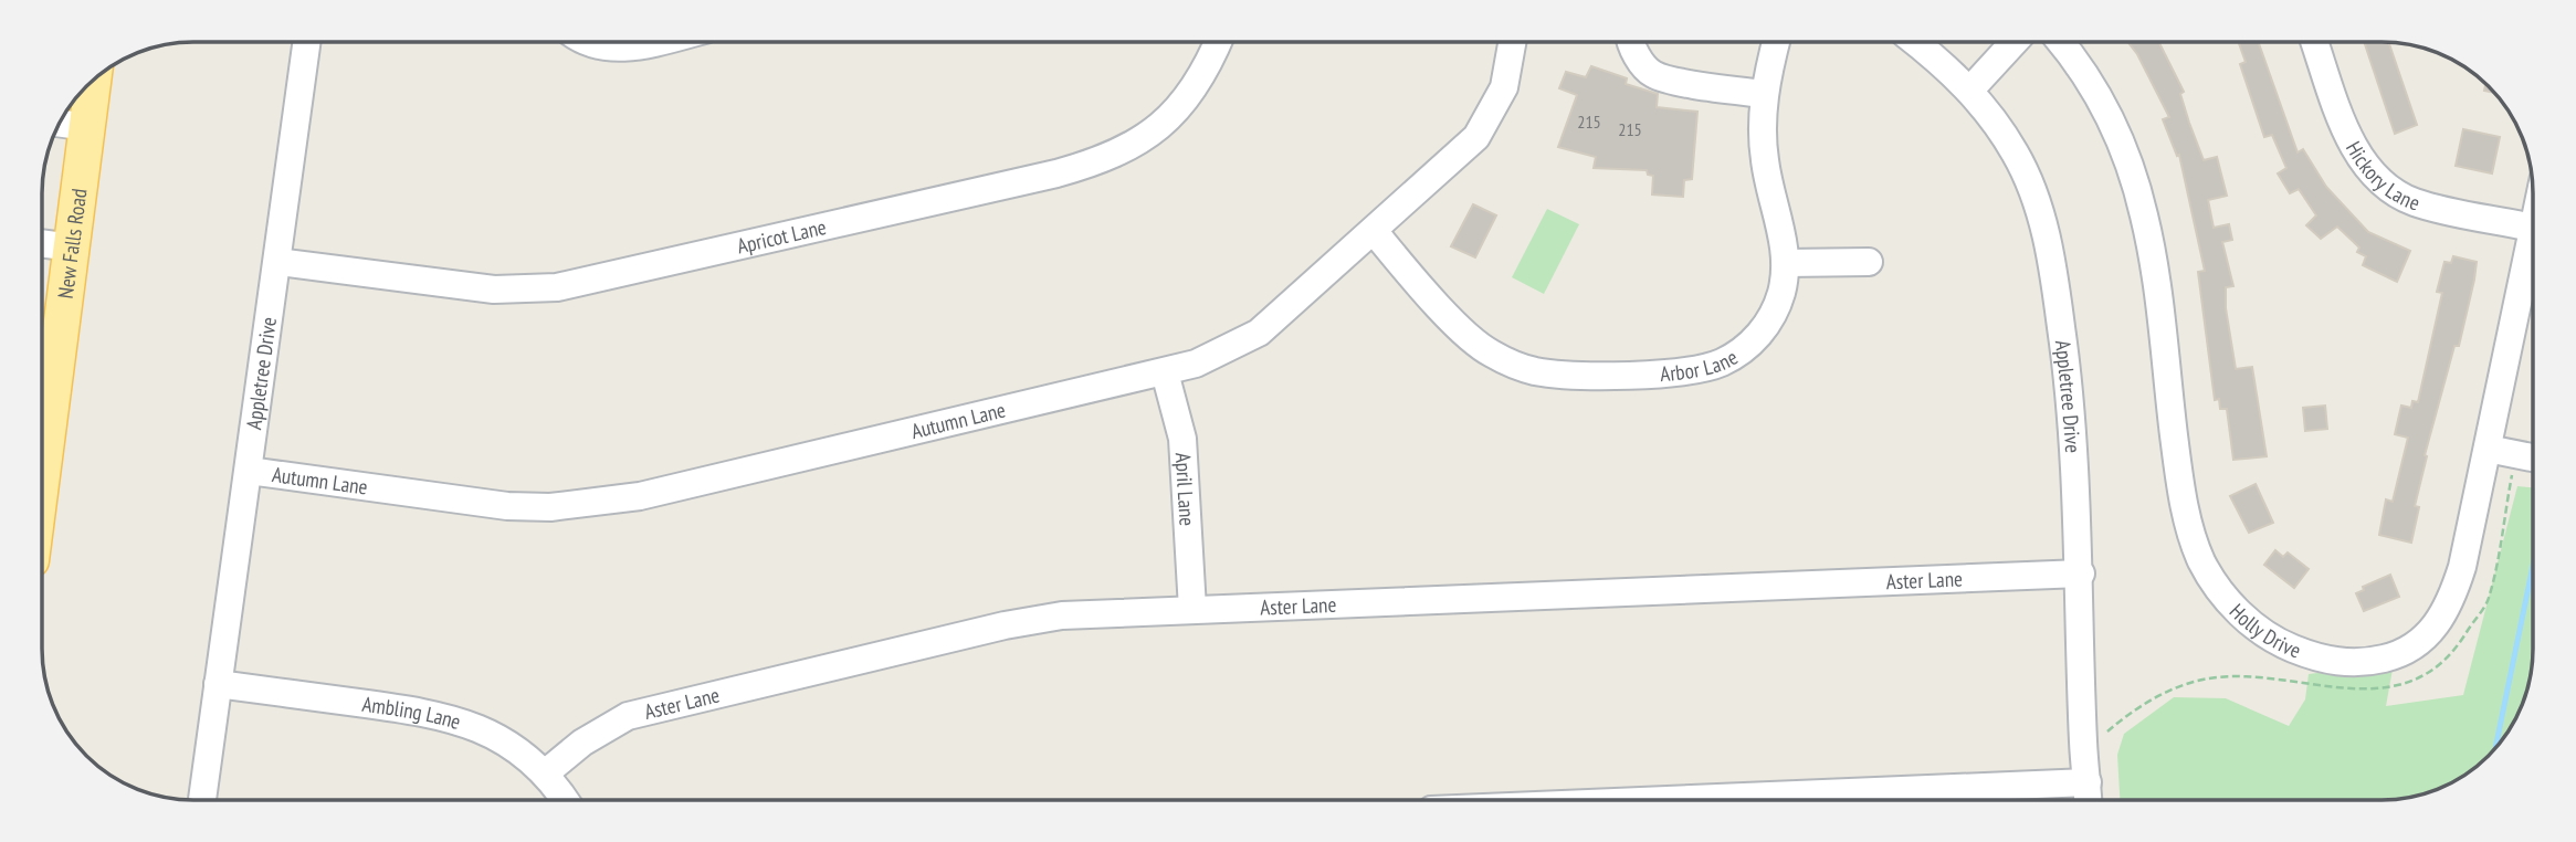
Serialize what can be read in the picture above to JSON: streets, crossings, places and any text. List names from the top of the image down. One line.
{"streets":{"main road":["New Falls Road"],"street":["Hickory Lane","Apricot Lane","Arbor Lane","Appletree Drive","Autumn Lane","April Lane","Aster Lane","Holly Drive","Ambling Lane"]},"crossings":[["Hickory Lane","Holly Drive"],["Apricot Lane","Appletree Drive"],["Arbor Lane","Autumn Lane"],["Appletree Drive","Autumn Lane"],["Appletree Drive","Aster Lane"],["Appletree Drive","Ambling Lane"],["Autumn Lane","April Lane"],["April Lane","Aster Lane"],["Aster Lane","Ambling Lane"]],"house_numbers":["215","215"]}
